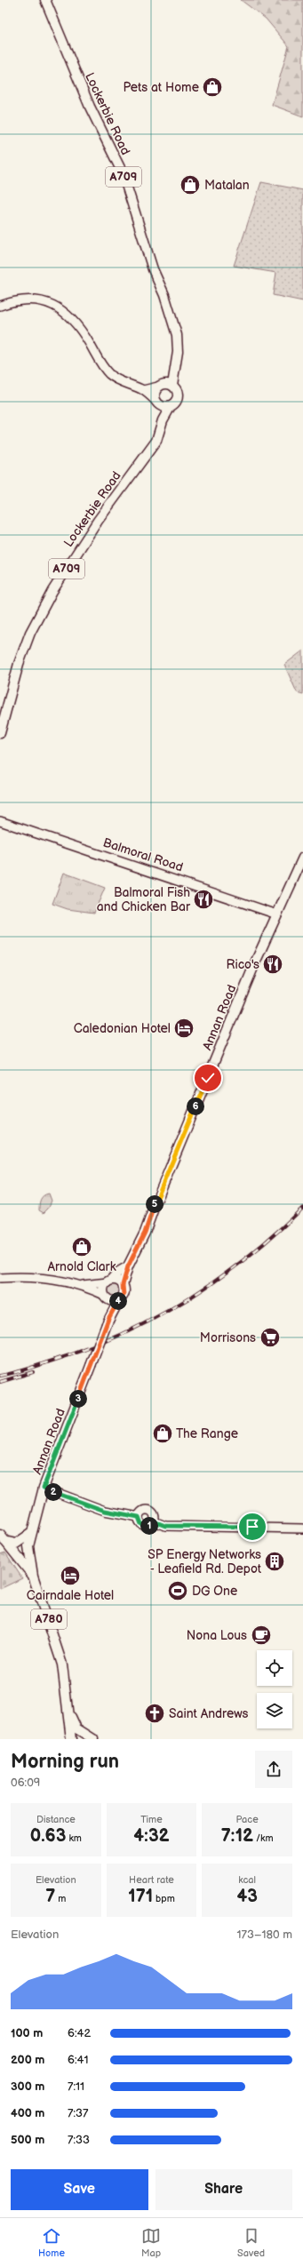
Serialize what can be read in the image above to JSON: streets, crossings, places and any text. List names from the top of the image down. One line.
{"streets":{"main road":["Lockerbie Road","A709","Annan Road","A780"],"street":["Balmoral Road"]},"crossings":[["Lockerbie Road","A709"],["Balmoral Road","Annan Road"],["Annan Road","A780"]],"places":{"shop":["Pets at Home","Matalan","Arnold Clark","The Range"],"restaurant":["Balmoral Fish and Chicken Bar","Rico's"],"hotel":["Caledonian Hotel","Cairndale Hotel"],"supermarket":["Morrisons"],"building":["SP Energy Networks - Leafield Rd. Depot"],"sports":["DG One"],"cafe":["Nona Lous"],"church":["Saint Andrews"]},"page":{"pins":["6","5","4","3","2","1"],"heading":["Morning run","06:09"],"stats":[["Distance","0.63 km"],["Time","4:32"],["Pace","7:12 /km"],["Elevation","7 m"],["Heart rate","171 bpm"],["kcal","43"]],"chart":["Elevation","173–180 m"],"list":[{"name":"100 m","note":"6:42"},{"name":"200 m","note":"6:41"},{"name":"300 m","note":"7:11"},{"name":"400 m","note":"7:37"},{"name":"500 m","note":"7:33"}],"buttons":["Save","Share"],"tabs":["Home","Map","Saved"]}}
